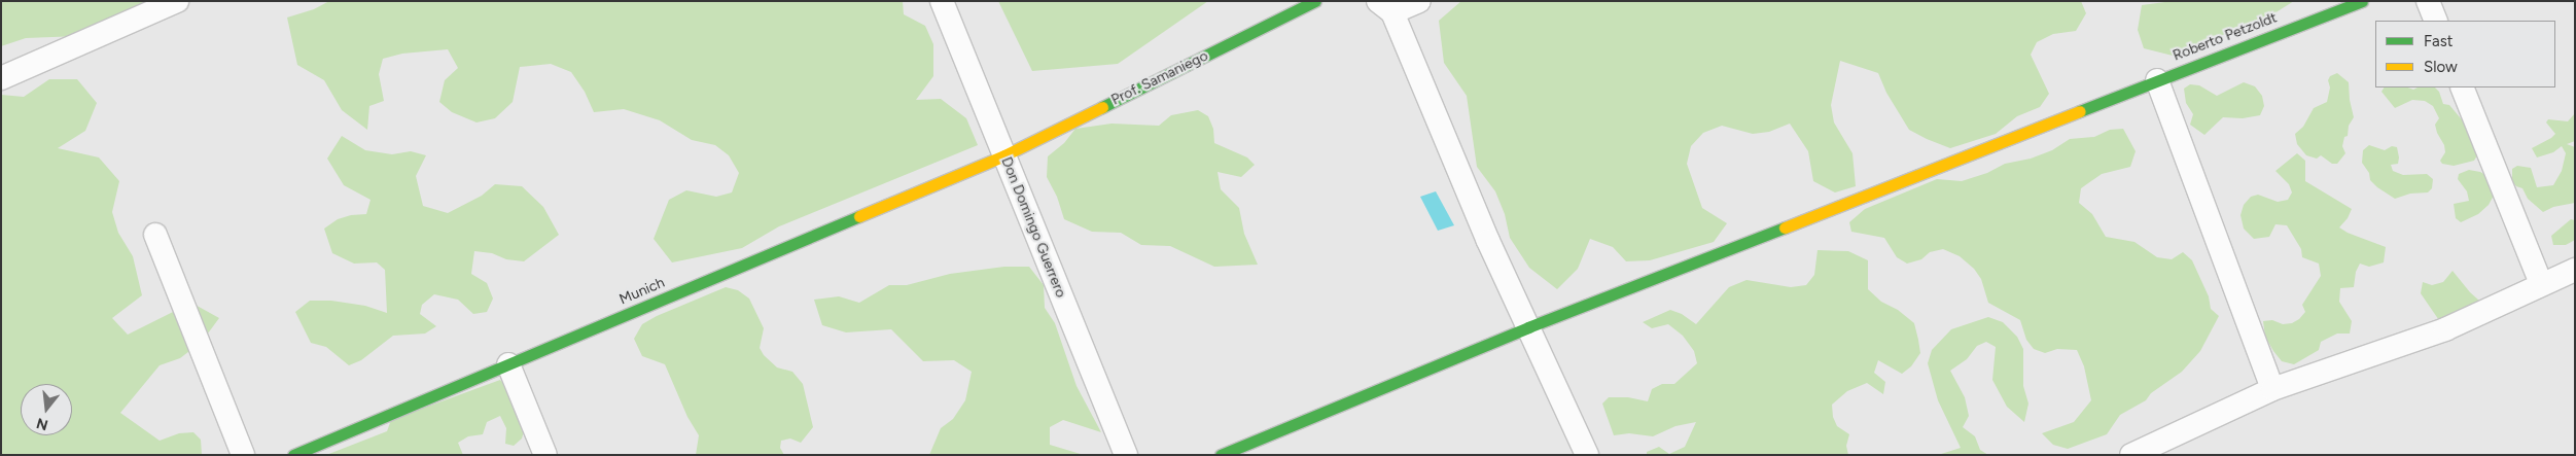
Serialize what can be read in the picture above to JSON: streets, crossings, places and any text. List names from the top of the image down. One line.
{"streets":{"street":["Roberto Petzoldt","Prof. Samaniego","Don Domingo Guerrero","Munich"]},"crossings":[["Prof. Samaniego","Don Domingo Guerrero"],["Prof. Samaniego","Munich"],["Don Domingo Guerrero","Munich"]],"legend":["Fast","Slow"],"north":"bottom"}
